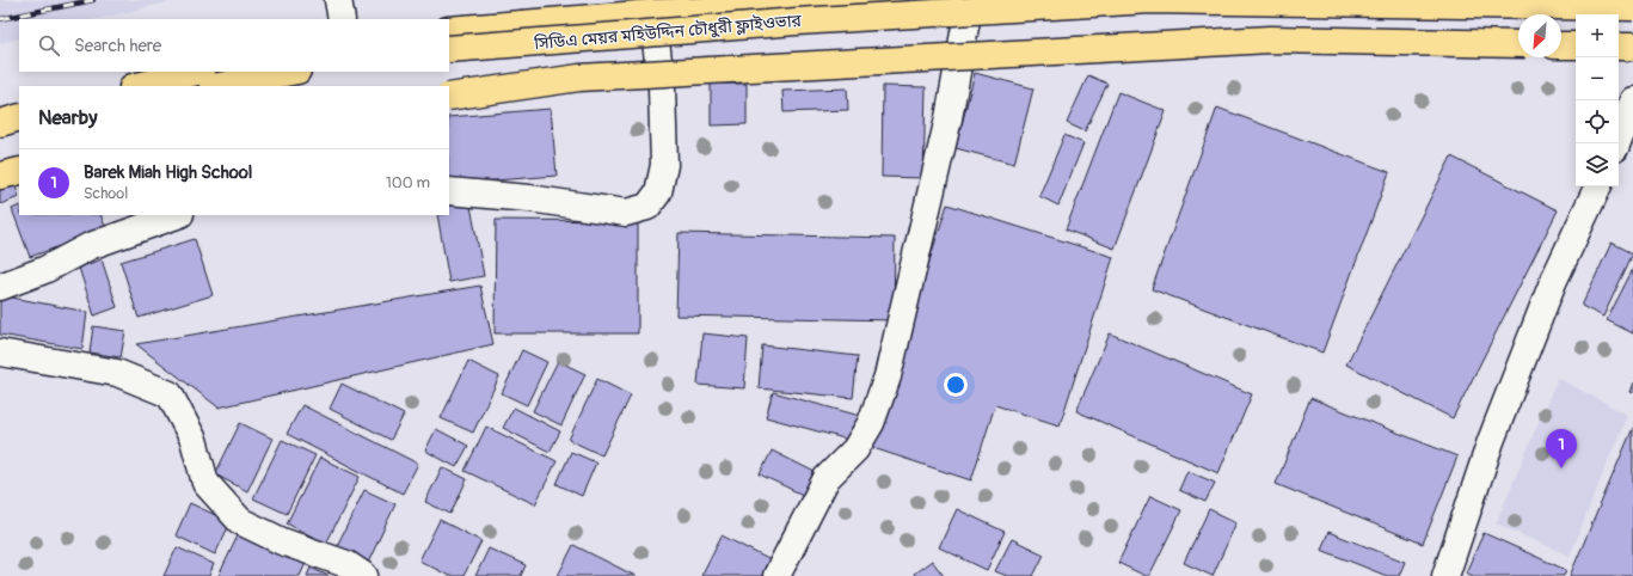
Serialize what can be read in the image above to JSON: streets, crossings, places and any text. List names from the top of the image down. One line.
{"streets":{"highway":["সিডিএ মেয়র মহিউদ্দিন চৌধুরী ফ্লাইওভার"]},"north":"bottom left","page":{"map_buttons":["+","−"],"search":"Search here","heading":"Nearby","list":[{"mark":"1","name":"Barek Miah High School","note":"School","value":"100 m"}],"pins":"1"}}
